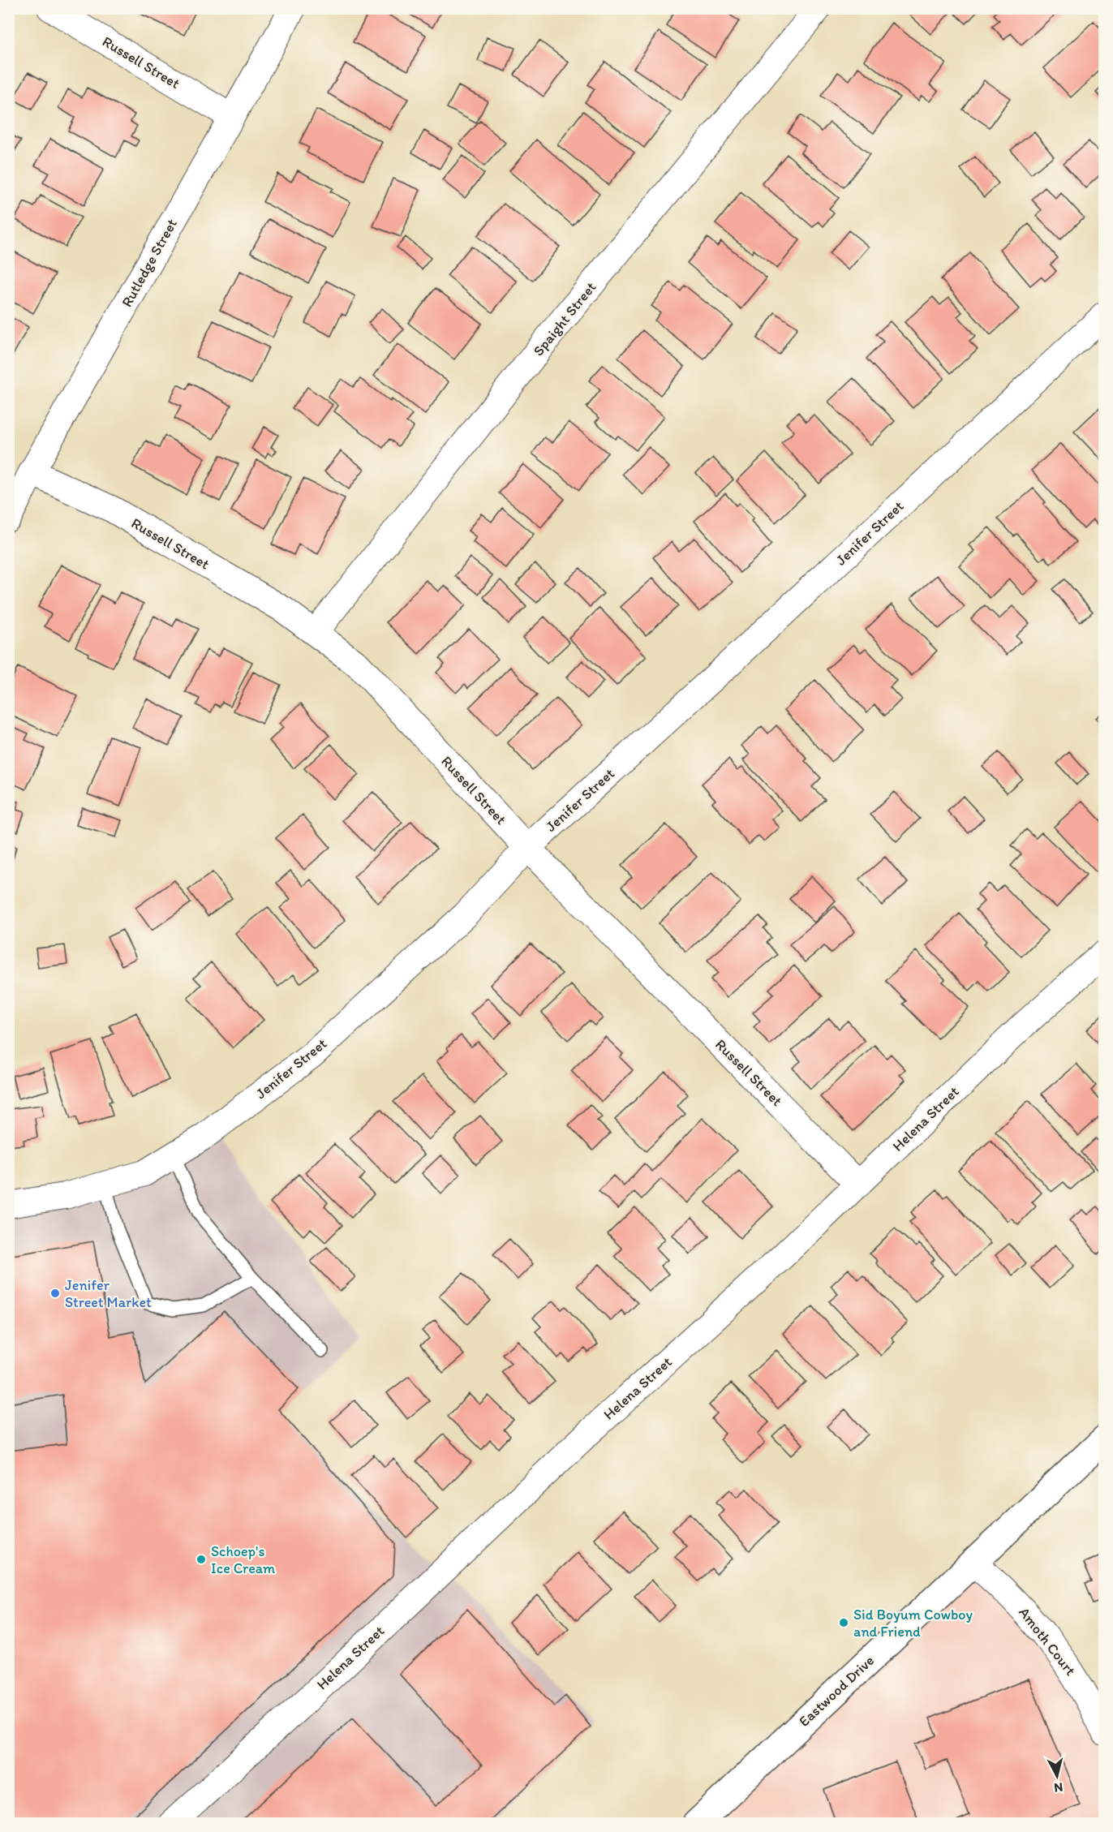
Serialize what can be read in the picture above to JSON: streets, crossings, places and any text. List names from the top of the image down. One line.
{"streets":{"street":["Russell Street","Rutledge Street","Spaight Street","Jenifer Street","Helena Street","Amoth Court","Eastwood Drive"]},"crossings":[["Russell Street","Rutledge Street"],["Russell Street","Spaight Street"],["Russell Street","Jenifer Street"],["Russell Street","Helena Street"],["Amoth Court","Eastwood Drive"]],"places":["Jenifer Street Market","Schoep's Ice Cream","Sid Boyum Cowboy and Friend"],"north":"bottom"}
